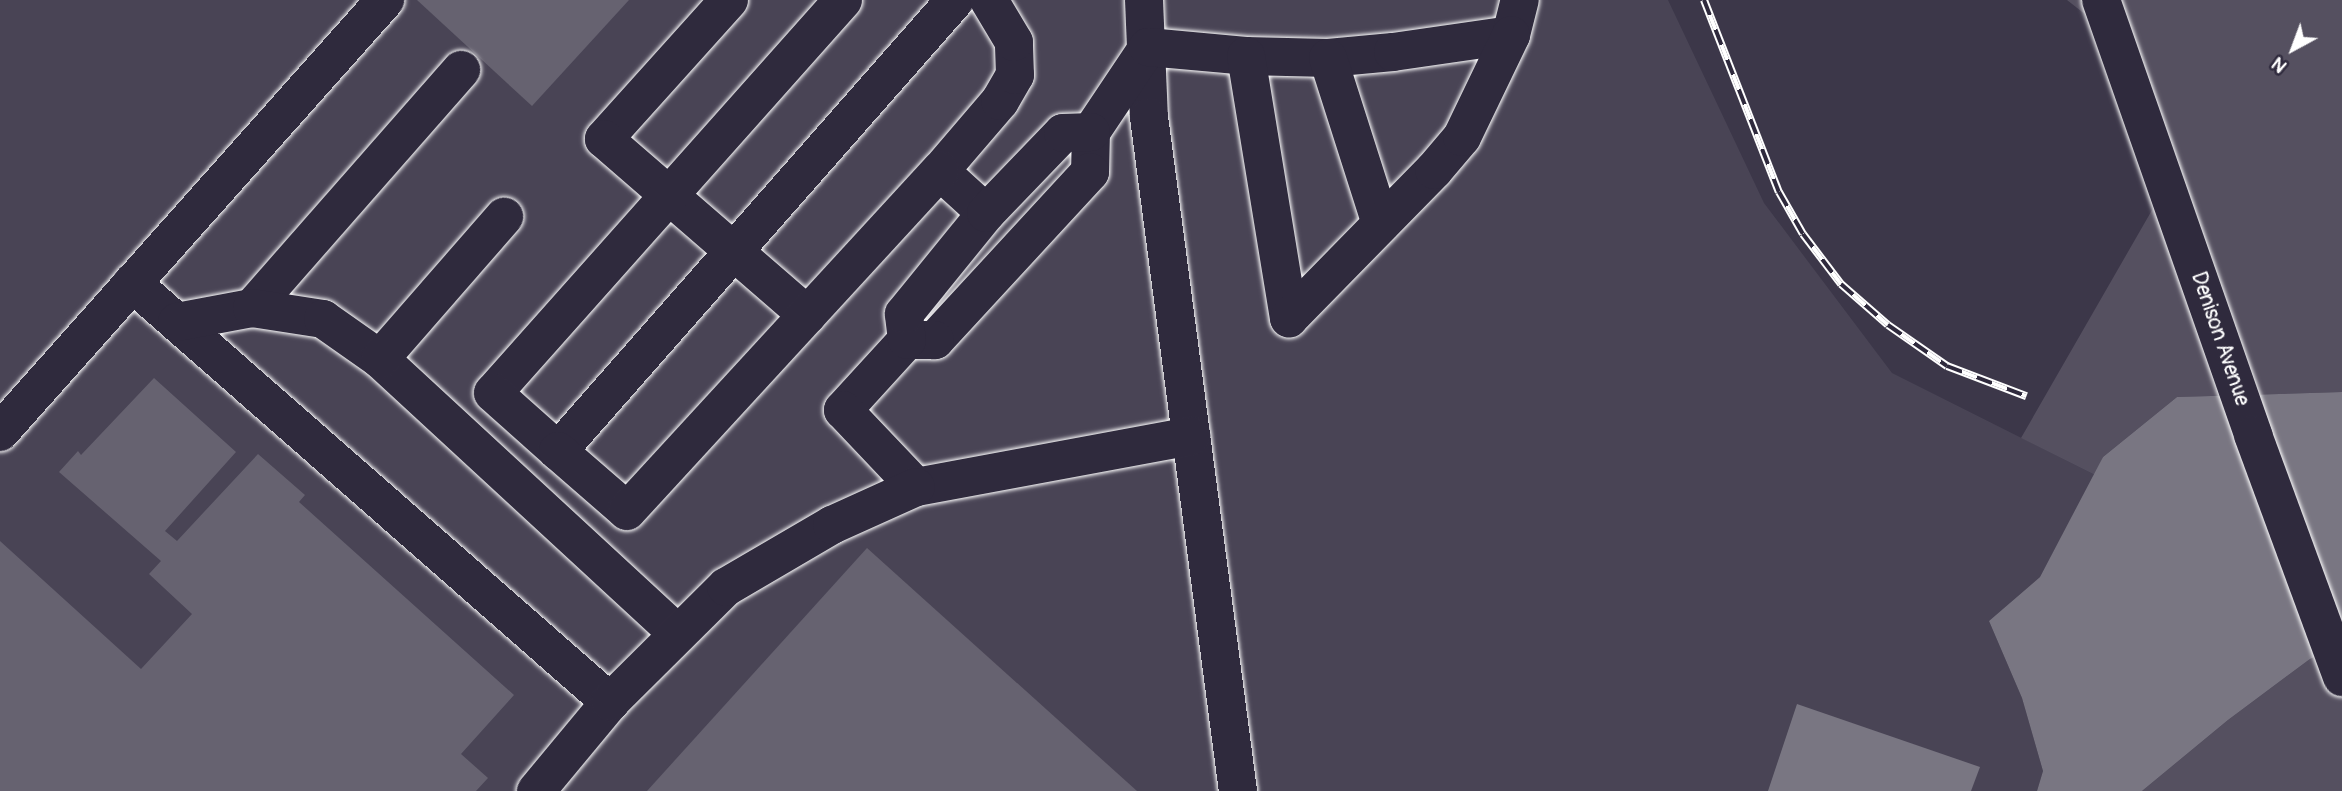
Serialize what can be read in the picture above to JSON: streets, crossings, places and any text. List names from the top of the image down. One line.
{"streets":{"main road":["Denison Avenue"]},"north":"bottom left"}
